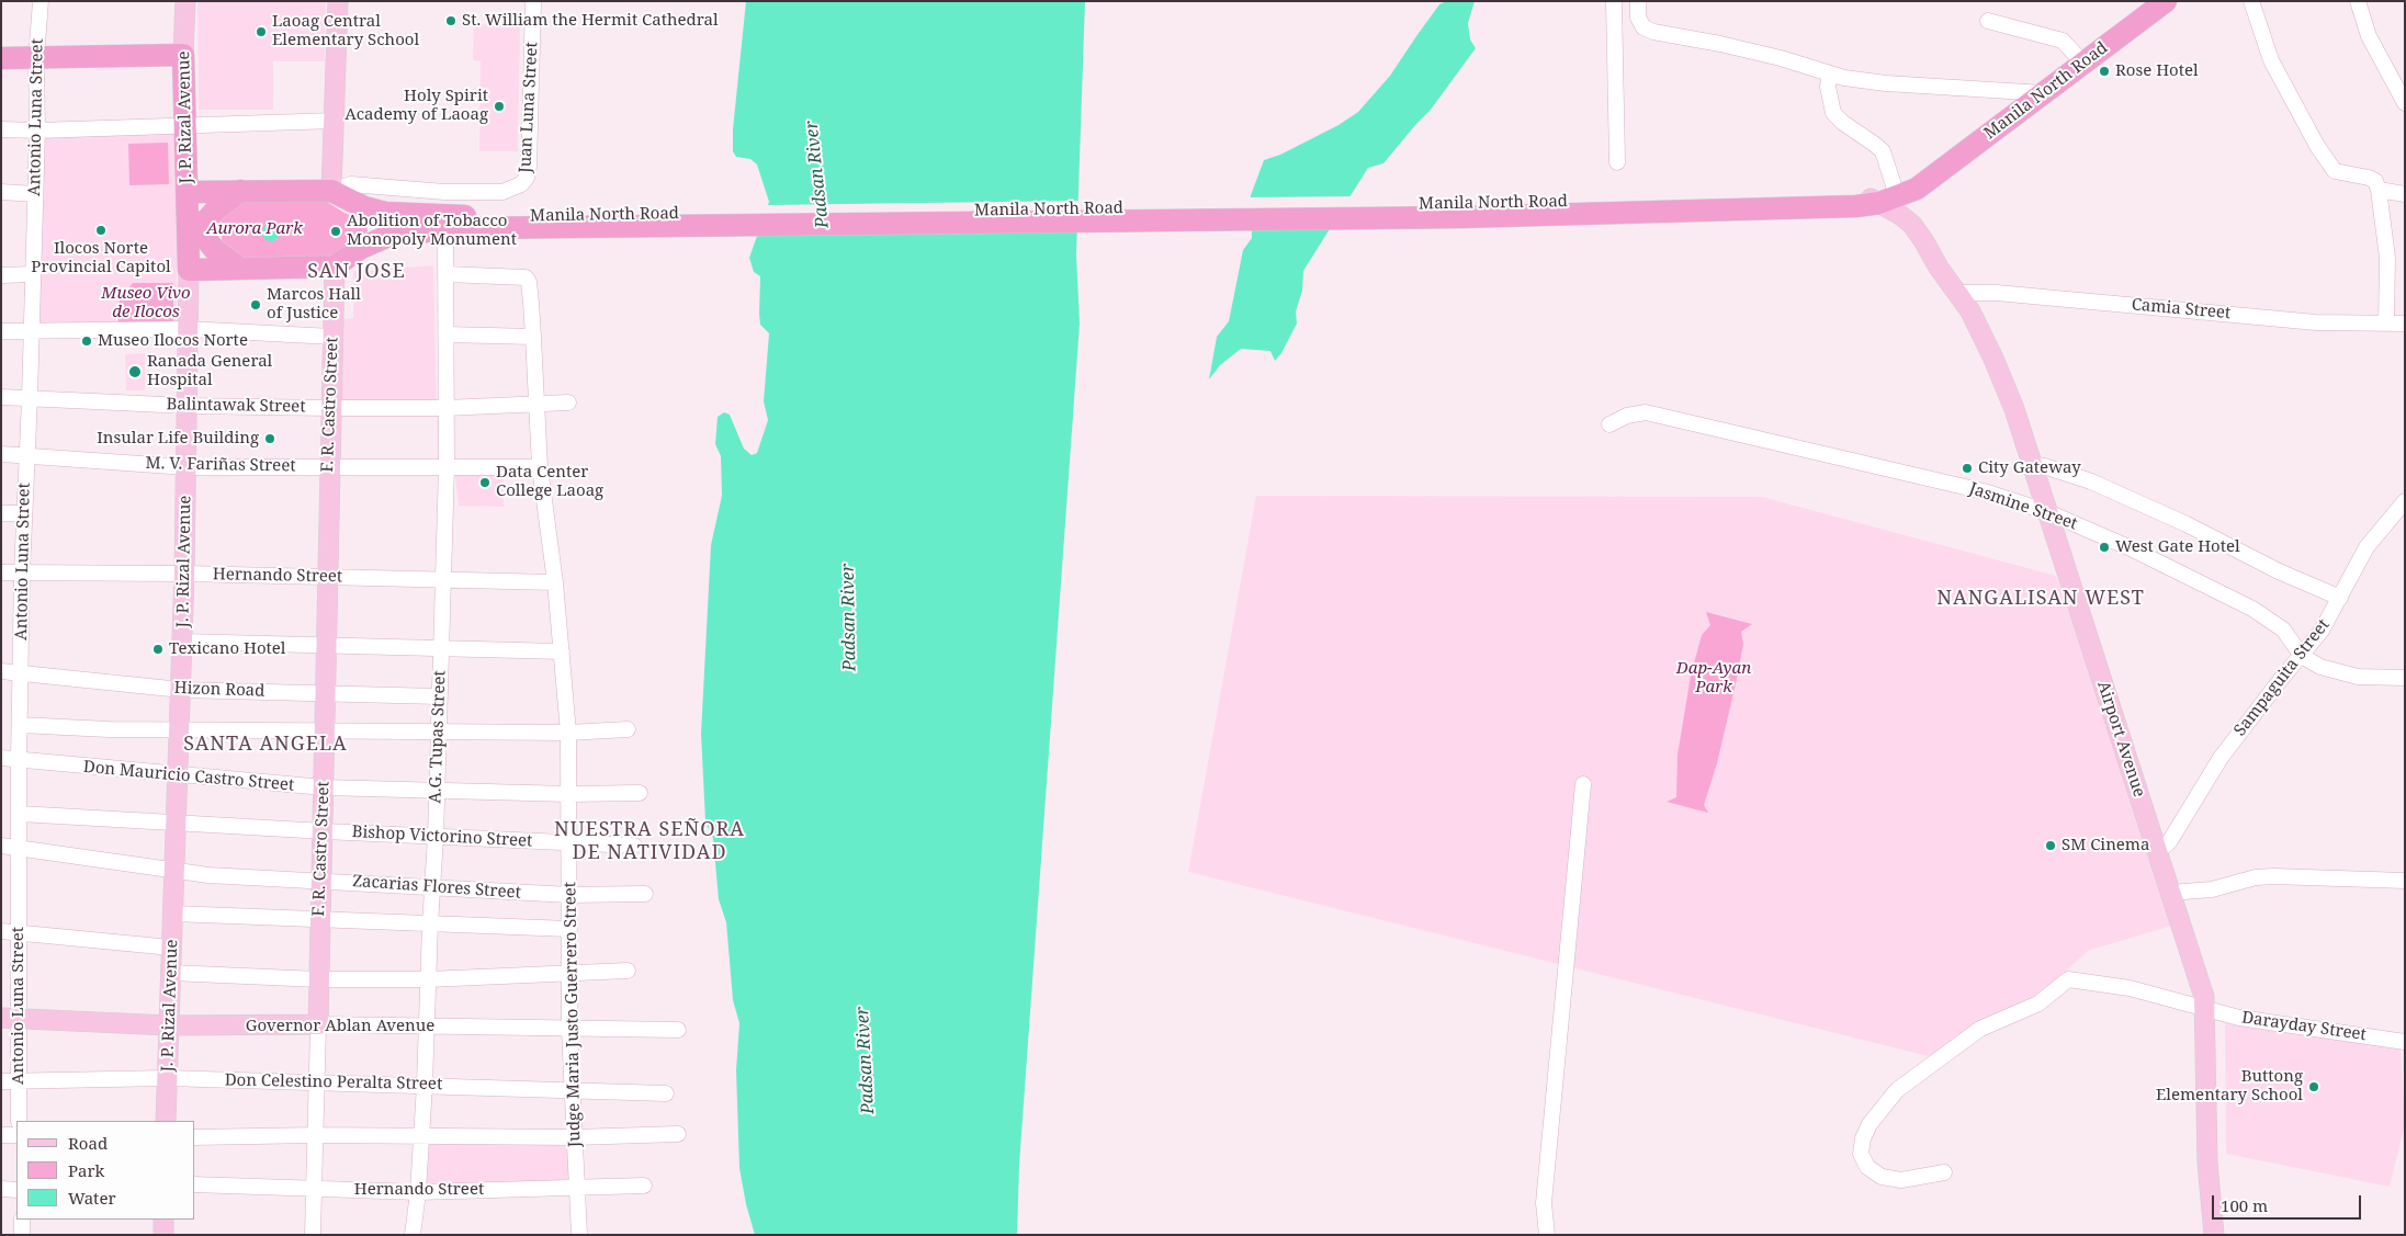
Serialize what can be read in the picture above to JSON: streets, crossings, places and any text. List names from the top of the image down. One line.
{"streets":{"highway":["Manila North Road","J. P. Rizal Avenue"],"main road":["F. R. Castro Street","Airport Avenue","Governor Ablan Avenue"],"street":["Juan Luna Street","Antonio Luna Street","Camia Street","Balintawak Street","M. V. Fariñas Street","Jasmine Street","Hernando Street","Sampaguita Street","Hizon Road","A.G. Tupas Street","Don Mauricio Castro Street","Bishop Victorino Street","Zacarias Flores Street","Judge Maria Justo Guerrero Street","Darayday Street","Don Celestino Peralta Street"]},"crossings":[["Manila North Road","Juan Luna Street"],["Manila North Road","J. P. Rizal Avenue"],["Manila North Road","F. R. Castro Street"],["Manila North Road","Airport Avenue"],["Antonio Luna Street","Balintawak Street"],["Antonio Luna Street","M. V. Fariñas Street"],["Antonio Luna Street","Hernando Street"],["Antonio Luna Street","Hizon Road"],["Antonio Luna Street","Don Mauricio Castro Street"],["Antonio Luna Street","Bishop Victorino Street"],["Antonio Luna Street","Zacarias Flores Street"],["Antonio Luna Street","Governor Ablan Avenue"],["Antonio Luna Street","Don Celestino Peralta Street"],["J. P. Rizal Avenue","Balintawak Street"],["J. P. Rizal Avenue","M. V. Fariñas Street"],["J. P. Rizal Avenue","Hernando Street"],["J. P. Rizal Avenue","Hizon Road"],["J. P. Rizal Avenue","Don Mauricio Castro Street"],["J. P. Rizal Avenue","Bishop Victorino Street"],["J. P. Rizal Avenue","Zacarias Flores Street"],["J. P. Rizal Avenue","Governor Ablan Avenue"],["J. P. Rizal Avenue","Don Celestino Peralta Street"],["Camia Street","Airport Avenue"],["F. R. Castro Street","Balintawak Street"],["F. R. Castro Street","M. V. Fariñas Street"],["F. R. Castro Street","Hernando Street"],["F. R. Castro Street","Hizon Road"],["F. R. Castro Street","Don Mauricio Castro Street"],["F. R. Castro Street","Bishop Victorino Street"],["F. R. Castro Street","Zacarias Flores Street"],["F. R. Castro Street","Governor Ablan Avenue"],["F. R. Castro Street","Don Celestino Peralta Street"],["Balintawak Street","A.G. Tupas Street"],["Balintawak Street","Judge Maria Justo Guerrero Street"],["M. V. Fariñas Street","A.G. Tupas Street"],["M. V. Fariñas Street","Judge Maria Justo Guerrero Street"],["Jasmine Street","Sampaguita Street"],["Jasmine Street","Airport Avenue"],["Hernando Street","A.G. Tupas Street"],["Hernando Street","Judge Maria Justo Guerrero Street"],["Sampaguita Street","Airport Avenue"],["Hizon Road","A.G. Tupas Street"],["A.G. Tupas Street","Don Mauricio Castro Street"],["A.G. Tupas Street","Bishop Victorino Street"],["A.G. Tupas Street","Zacarias Flores Street"],["A.G. Tupas Street","Governor Ablan Avenue"],["A.G. Tupas Street","Don Celestino Peralta Street"],["Airport Avenue","Darayday Street"],["Don Mauricio Castro Street","Judge Maria Justo Guerrero Street"],["Bishop Victorino Street","Judge Maria Justo Guerrero Street"],["Zacarias Flores Street","Judge Maria Justo Guerrero Street"],["Judge Maria Justo Guerrero Street","Governor Ablan Avenue"],["Judge Maria Justo Guerrero Street","Don Celestino Peralta Street"]],"districts":["SAN JOSE","NANGALISAN WEST","SANTA ANGELA","NUESTRA SEÑORA DE NATIVIDAD"],"water":["Padsan River"],"parks":["Aurora Park","Museo Vivo de Ilocos","Dap-Ayan Park"],"places":["St. William the Hermit Cathedral","Laoag Central Elementary School","Rose Hotel","Holy Spirit Academy of Laoag","Ilocos Norte Provincial Capitol","Abolition of Tobacco Monopoly Monument","Marcos Hall of Justice","Museo Ilocos Norte","Ranada General Hospital","Insular Life Building","City Gateway","Data Center College Laoag","West Gate Hotel","Texicano Hotel","SM Cinema","Buttong Elementary School"],"legend":["Road","Park","Water"],"scale_bar":"100 m"}
